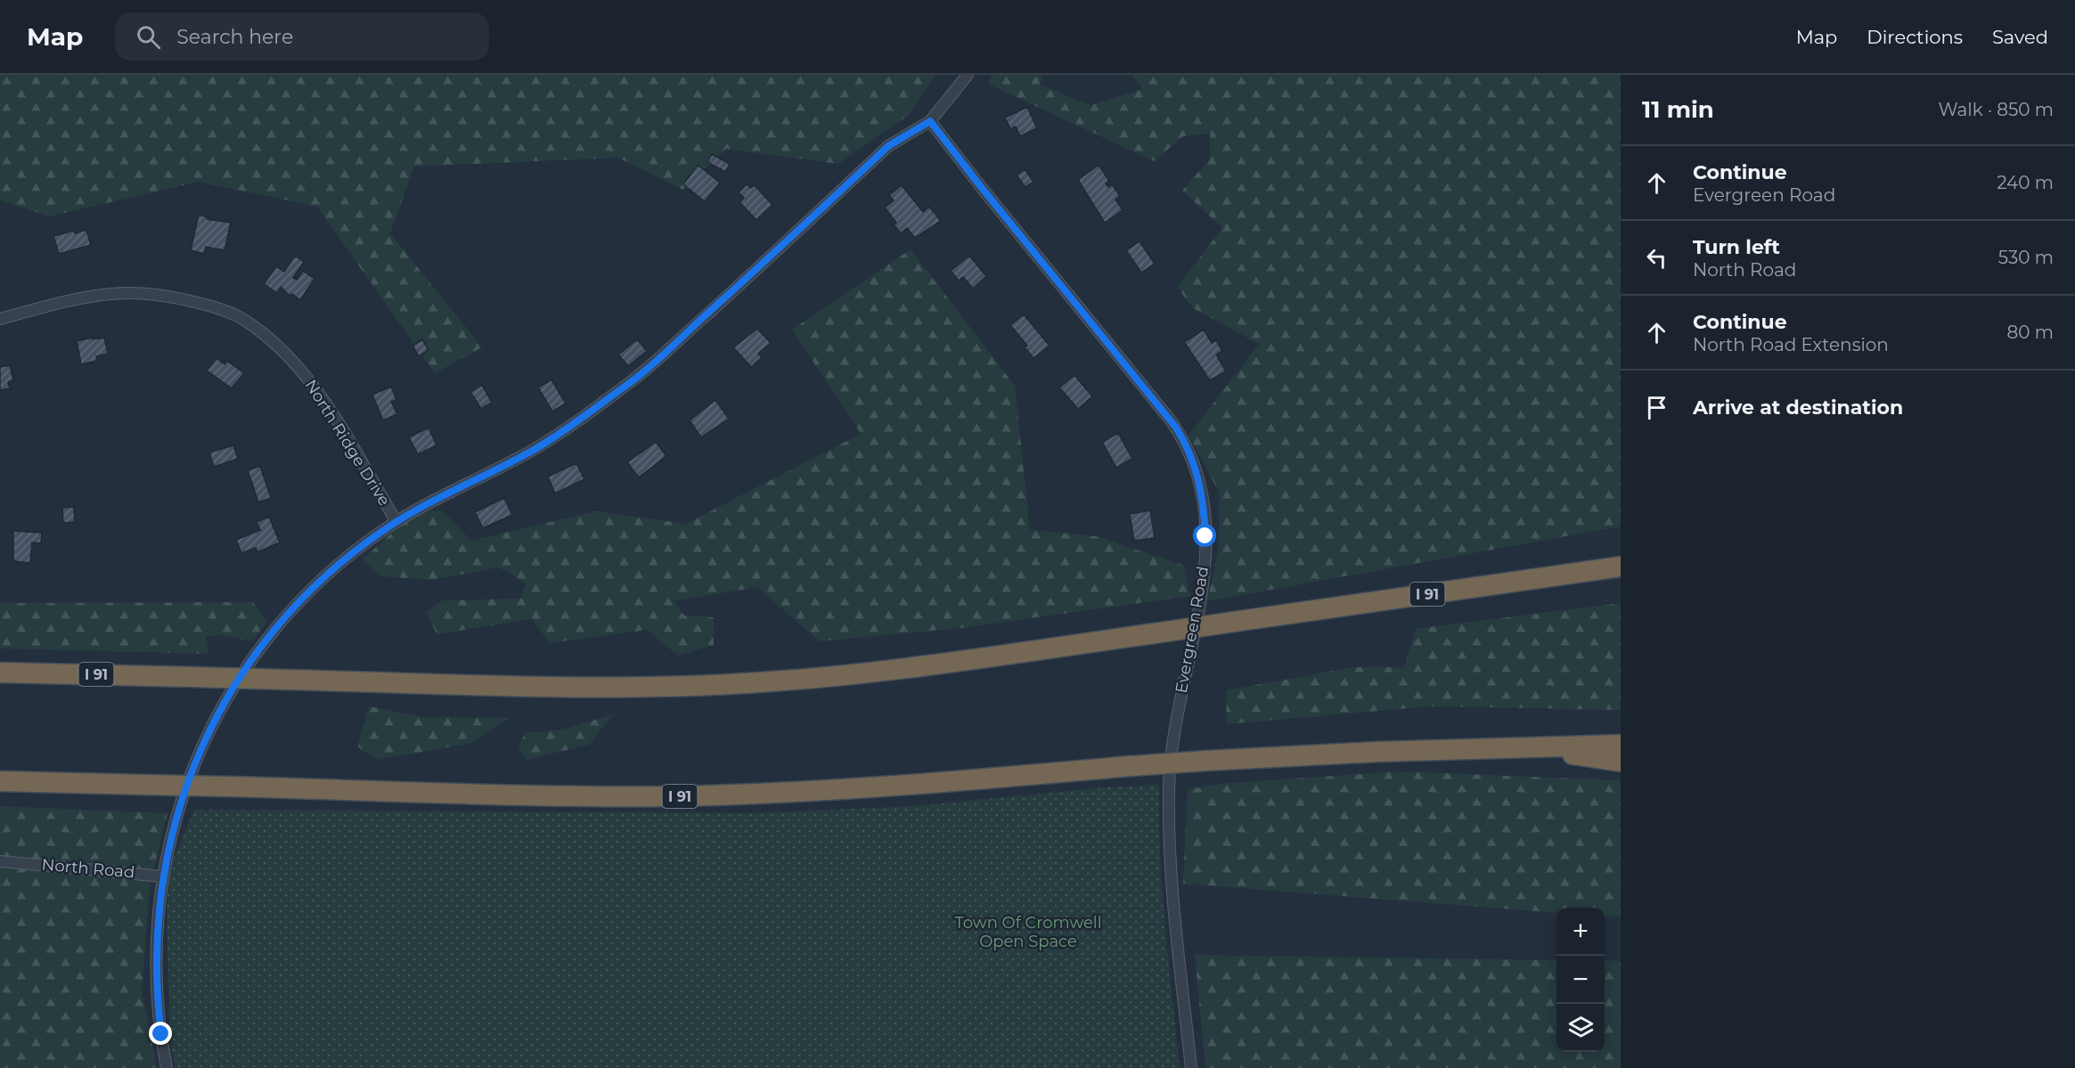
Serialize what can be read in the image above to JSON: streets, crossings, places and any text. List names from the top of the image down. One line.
{"streets":{"highway":["I 91"],"street":["North Ridge Drive","Evergreen Road","North Road"]},"parks":["Town Of Cromwell Open Space"],"page":{"header":"Map","search":"Search here","nav":["Map","Directions","Saved"],"heading":["11 min","Walk · 850 m"],"list":[["Continue","Evergreen Road","240 m"],["Turn left","North Road","530 m"],["Continue","North Road Extension","80 m"],"Arrive at destination"],"map_buttons":["+","−"]}}
